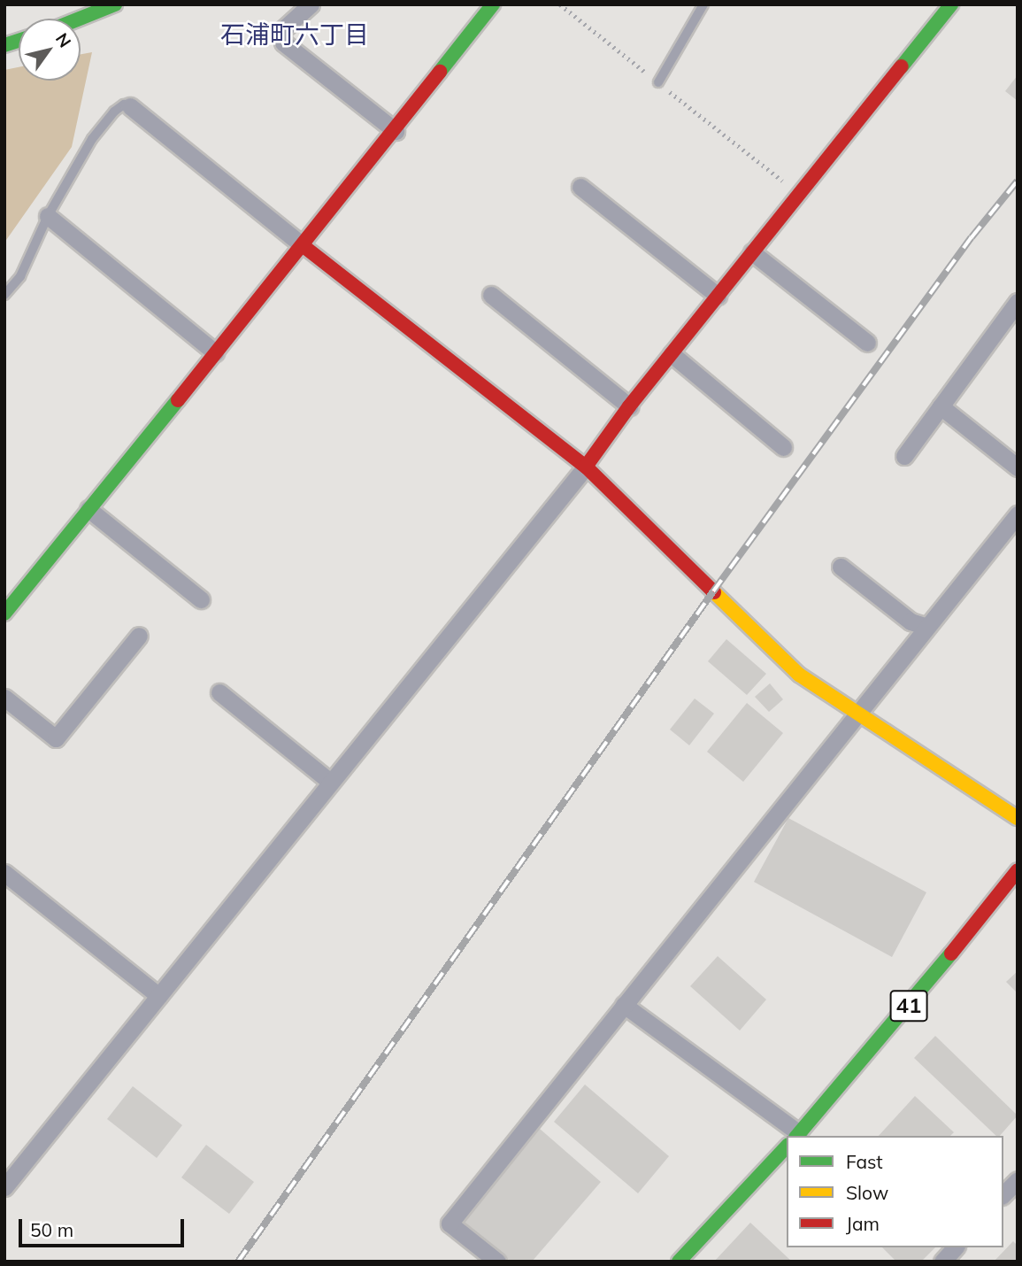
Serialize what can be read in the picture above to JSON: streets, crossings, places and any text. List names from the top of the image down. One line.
{"streets":{"main road":["41"]},"districts":["石浦町六丁目"],"legend":["Fast","Slow","Jam"],"scale_bar":"50 m","north":"top right"}
